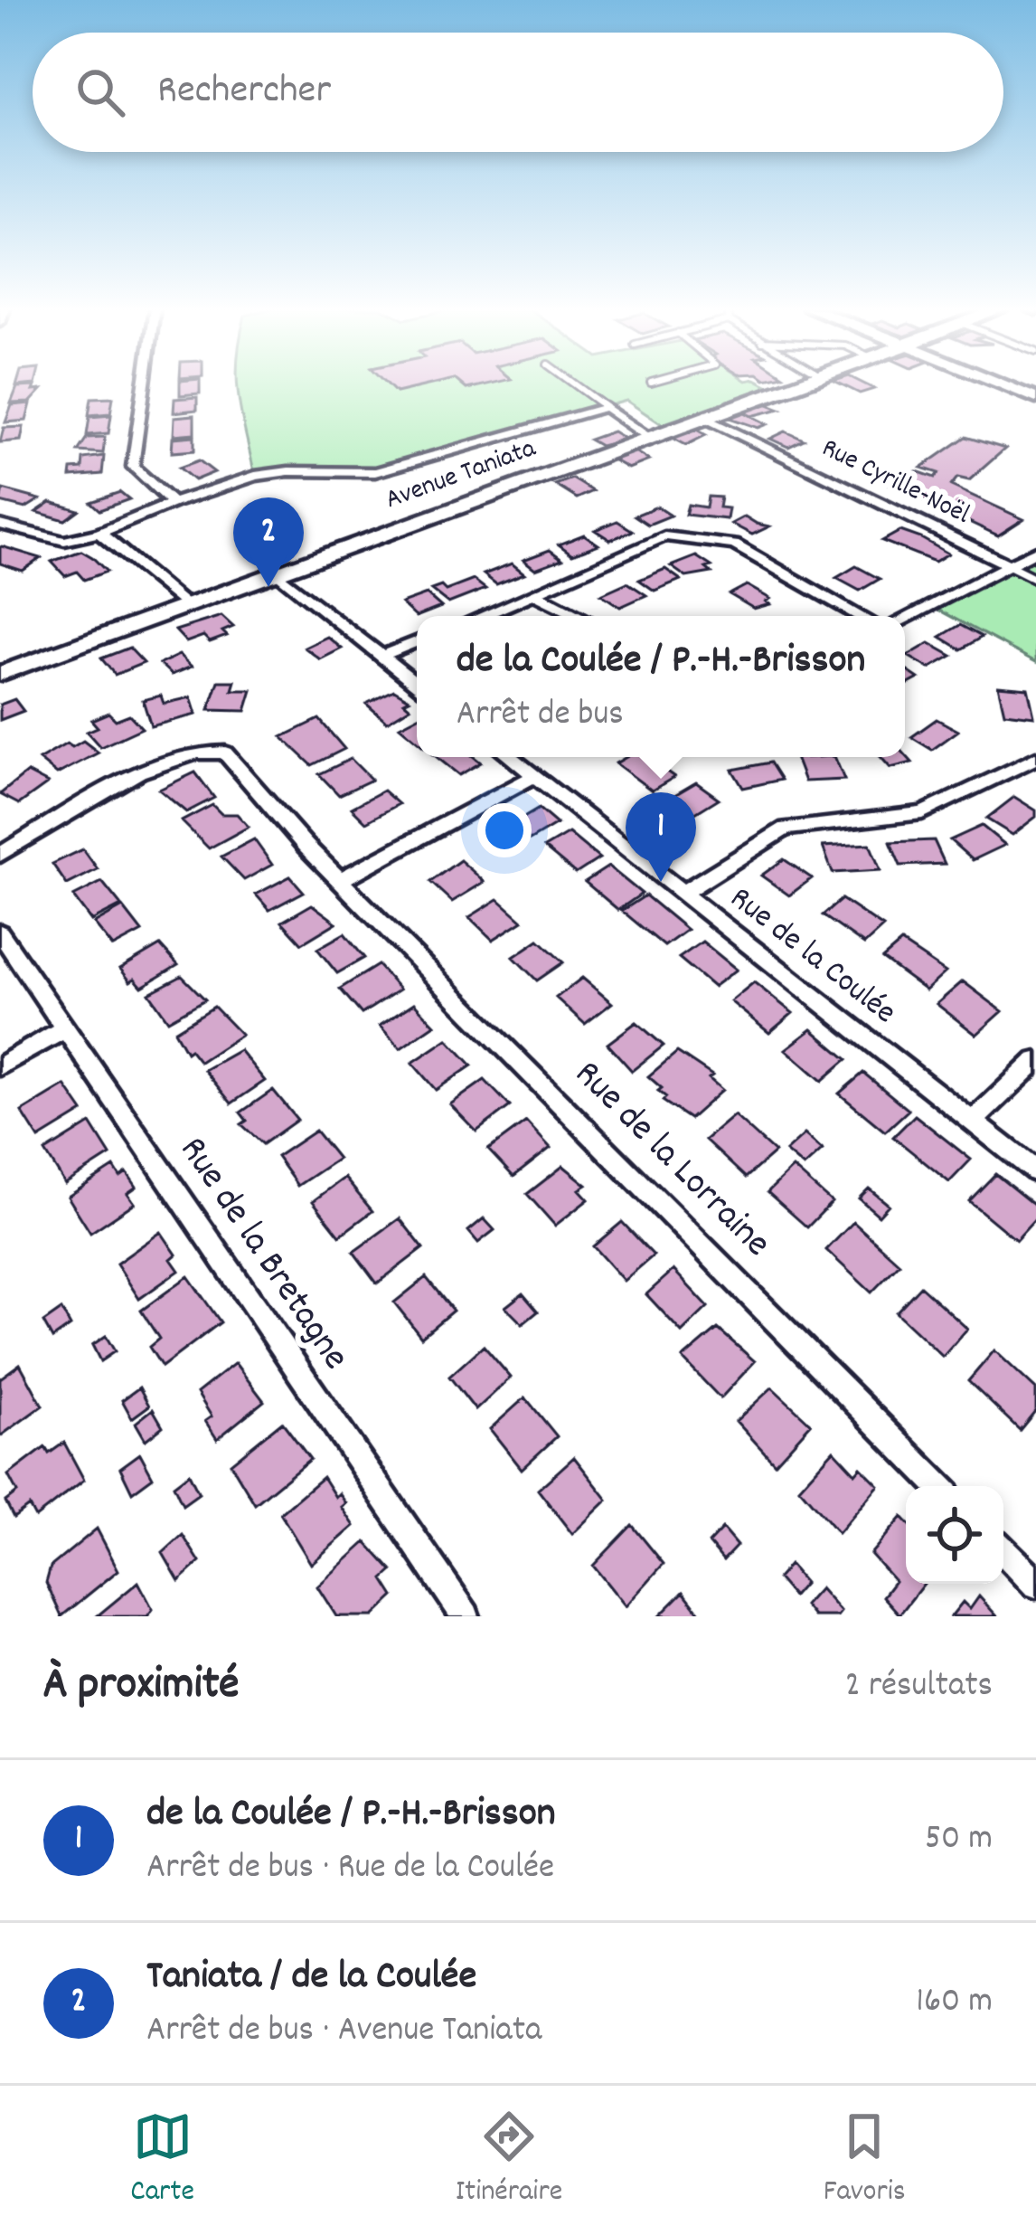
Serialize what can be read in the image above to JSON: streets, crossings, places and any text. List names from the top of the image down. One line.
{"streets":{"main road":["Avenue Taniata"],"street":["Rue Cyrille-Noël","Rue de la Coulée","Rue de la Lorraine","Rue de la Bretagne"]},"crossings":[["Avenue Taniata","Rue Cyrille-Noël"]],"page":{"search":"Rechercher","pins":["2","1"],"popup":["de la Coulée / P.-H.-Brisson","Arrêt de bus"],"heading":["À proximité","2 résultats"],"list":[{"mark":"1","name":"de la Coulée / P.-H.-Brisson","note":"Arrêt de bus · Rue de la Coulée","value":"50 m"},{"mark":"2","name":"Taniata / de la Coulée","note":"Arrêt de bus · Avenue Taniata","value":"160 m"}],"nav":["Carte","Itinéraire","Favoris"]}}
